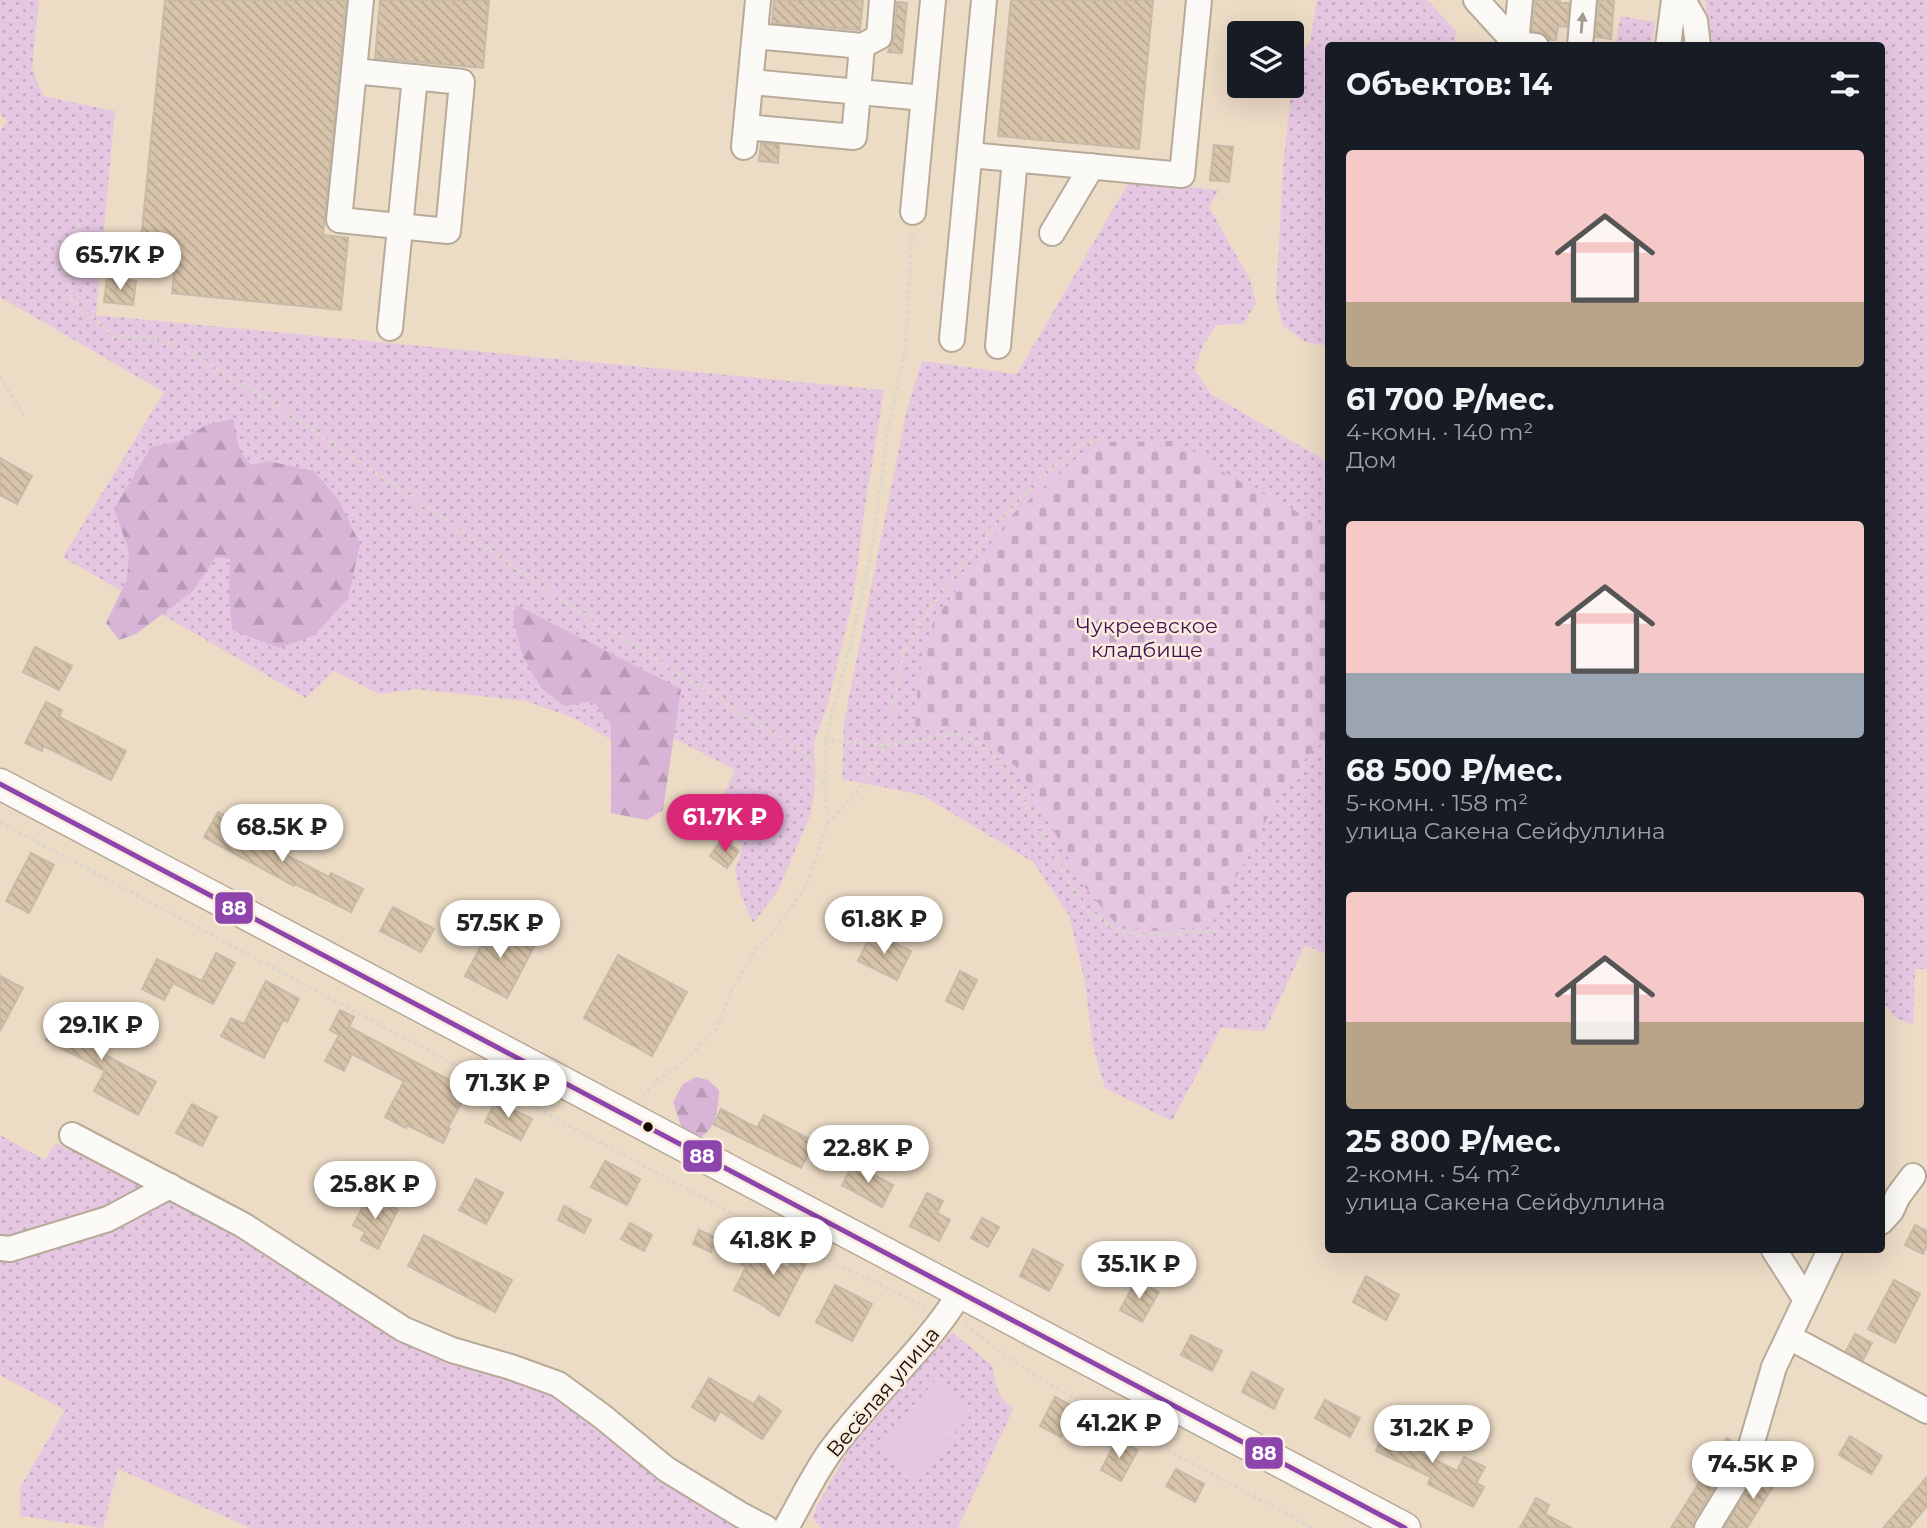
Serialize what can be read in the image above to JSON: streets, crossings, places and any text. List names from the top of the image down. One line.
{"streets":{"street":["Весёлая улица"]},"parks":["Чукреевское кладбище"],"lines":["transit line 88"],"page":{"heading":"Объектов: 14","list":[{"name":"61 700 ₽/мес.","note":"4-комн. · 140 m² · Дом"},{"name":"68 500 ₽/мес.","note":"5-комн. · 158 m² · улица Сакена Сейфуллина"},{"name":"25 800 ₽/мес.","note":"2-комн. · 54 m² · улица Сакена Сейфуллина"}],"price":["65.7K ₽","61.7K ₽","68.5K ₽","61.8K ₽","57.5K ₽","29.1K ₽","71.3K ₽","22.8K ₽","25.8K ₽","41.8K ₽","35.1K ₽","41.2K ₽","31.2K ₽","74.5K ₽"]}}
